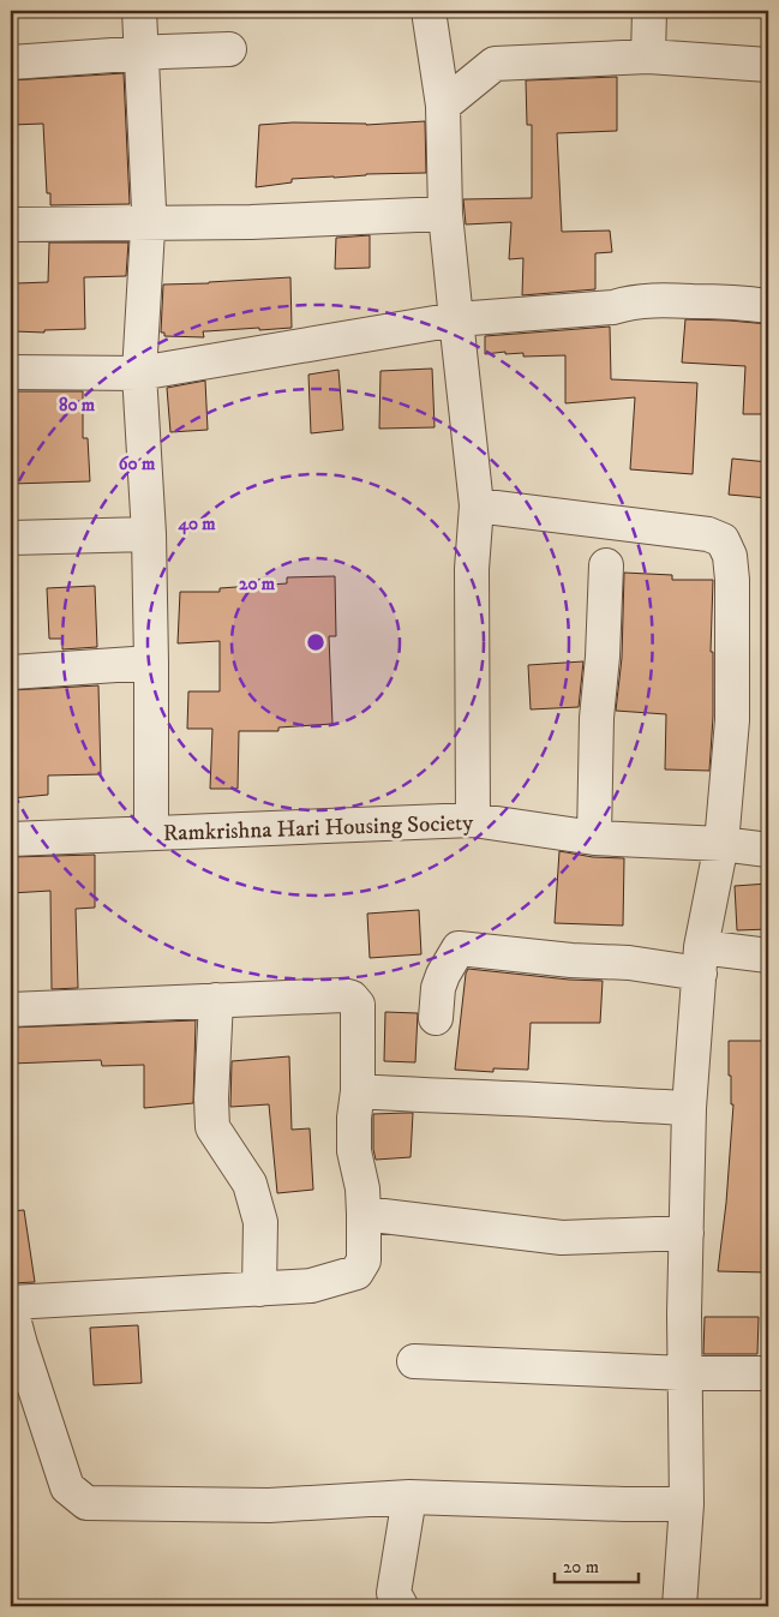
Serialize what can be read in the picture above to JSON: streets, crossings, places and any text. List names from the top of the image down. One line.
{"streets":{"street":["Ramkrishna Hari Housing Society"]},"scale_bar":"20 m","rings":["80 m","60 m","40 m","20 m"]}
